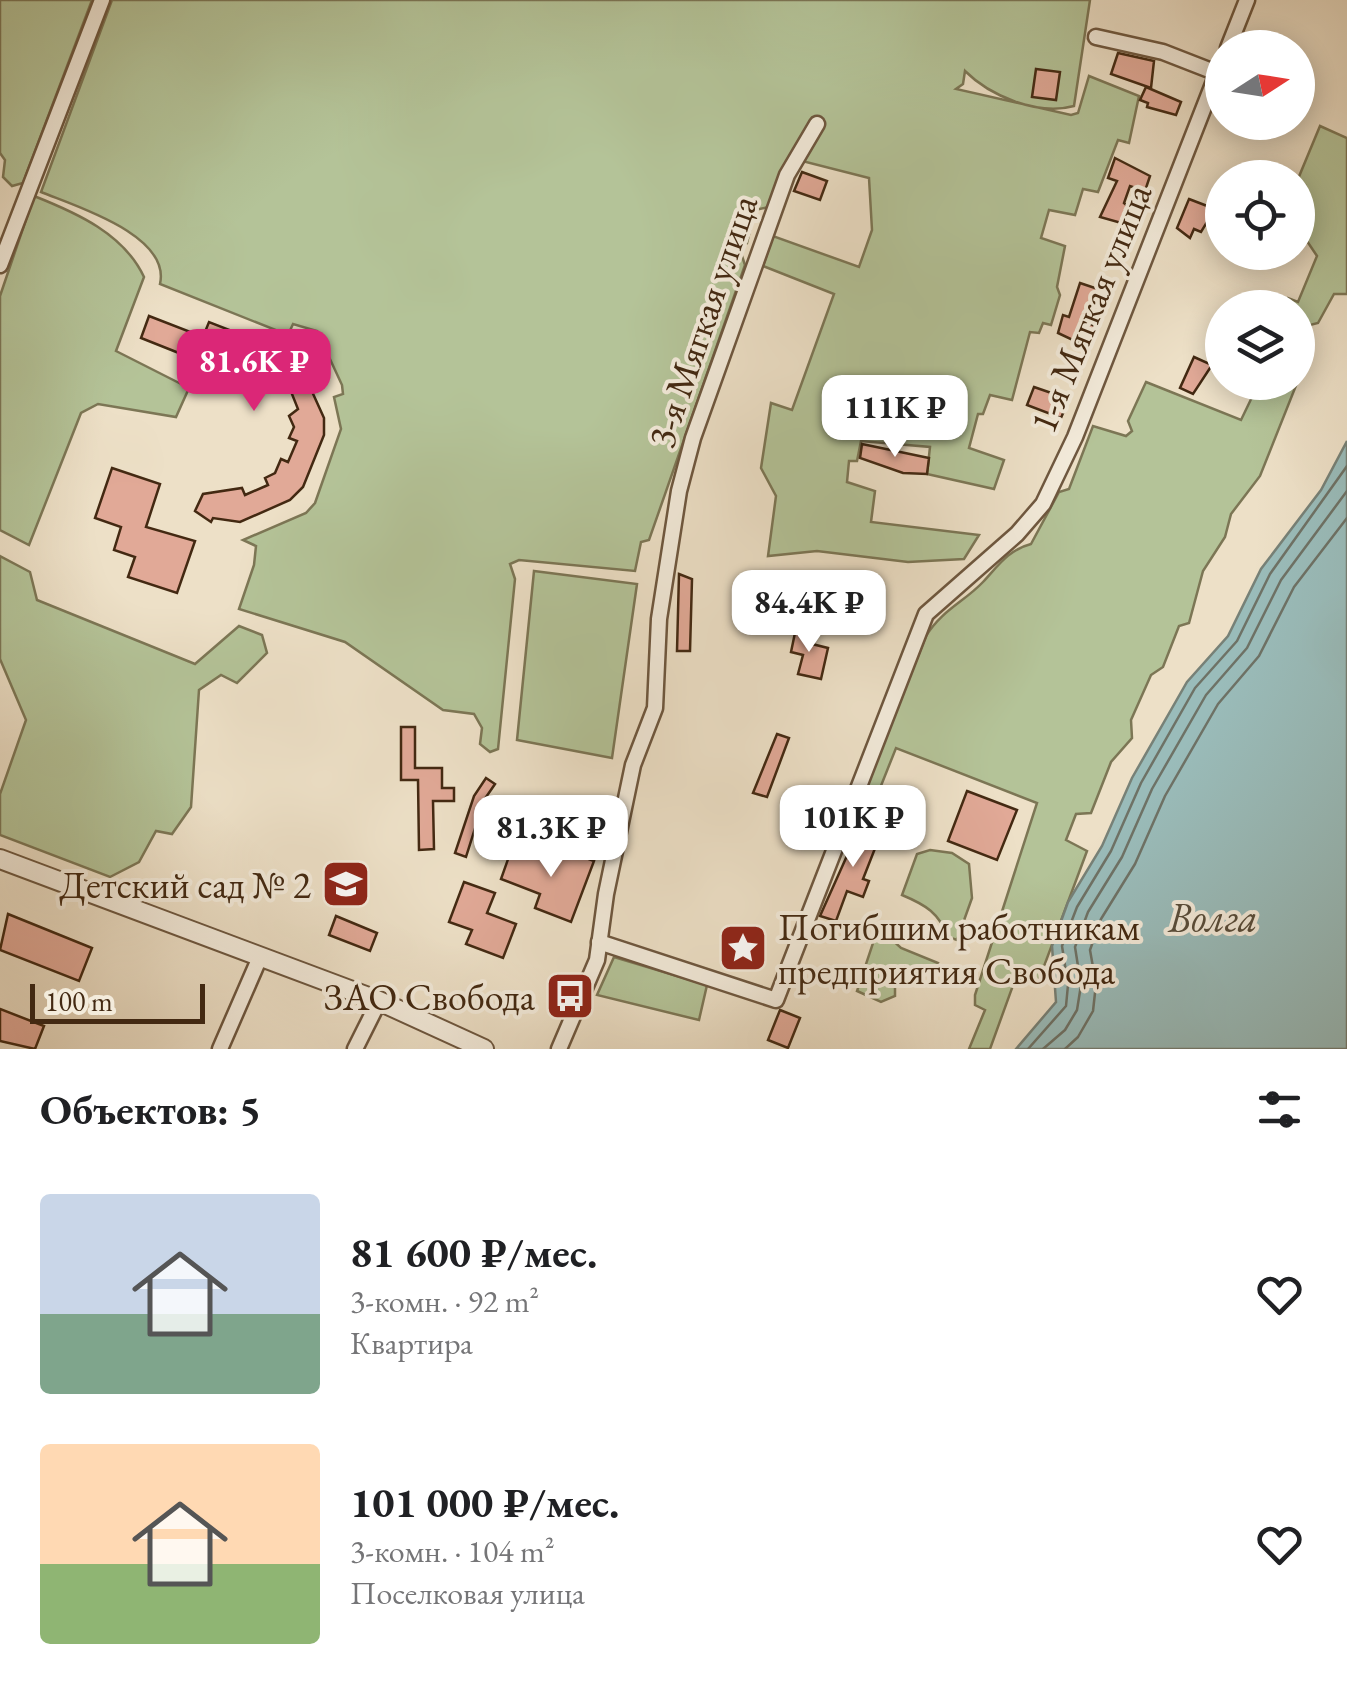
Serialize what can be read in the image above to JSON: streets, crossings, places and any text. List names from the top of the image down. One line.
{"streets":{"street":["1-я Мягкая улица","3-я Мягкая улица"]},"crossings":[["1-я Мягкая улица","3-я Мягкая улица"]],"water":["Волга"],"places":{"school or university":["Детский сад № 2"],"place":["Погибшим работникам предприятия Свобода"],"bus stop":["ЗАО Свобода"]},"scale_bar":"100 m","north":"right","page":{"price":["81.6K ₽","111K ₽","84.4K ₽","101K ₽","81.3K ₽"],"scale":"100 m","heading":"Объектов: 5","list":[{"name":"81 600 ₽/мес.","note":"3-комн. · 92 m² · Квартира"},{"name":"101 000 ₽/мес.","note":"3-комн. · 104 m² · Поселковая улица"}]}}
